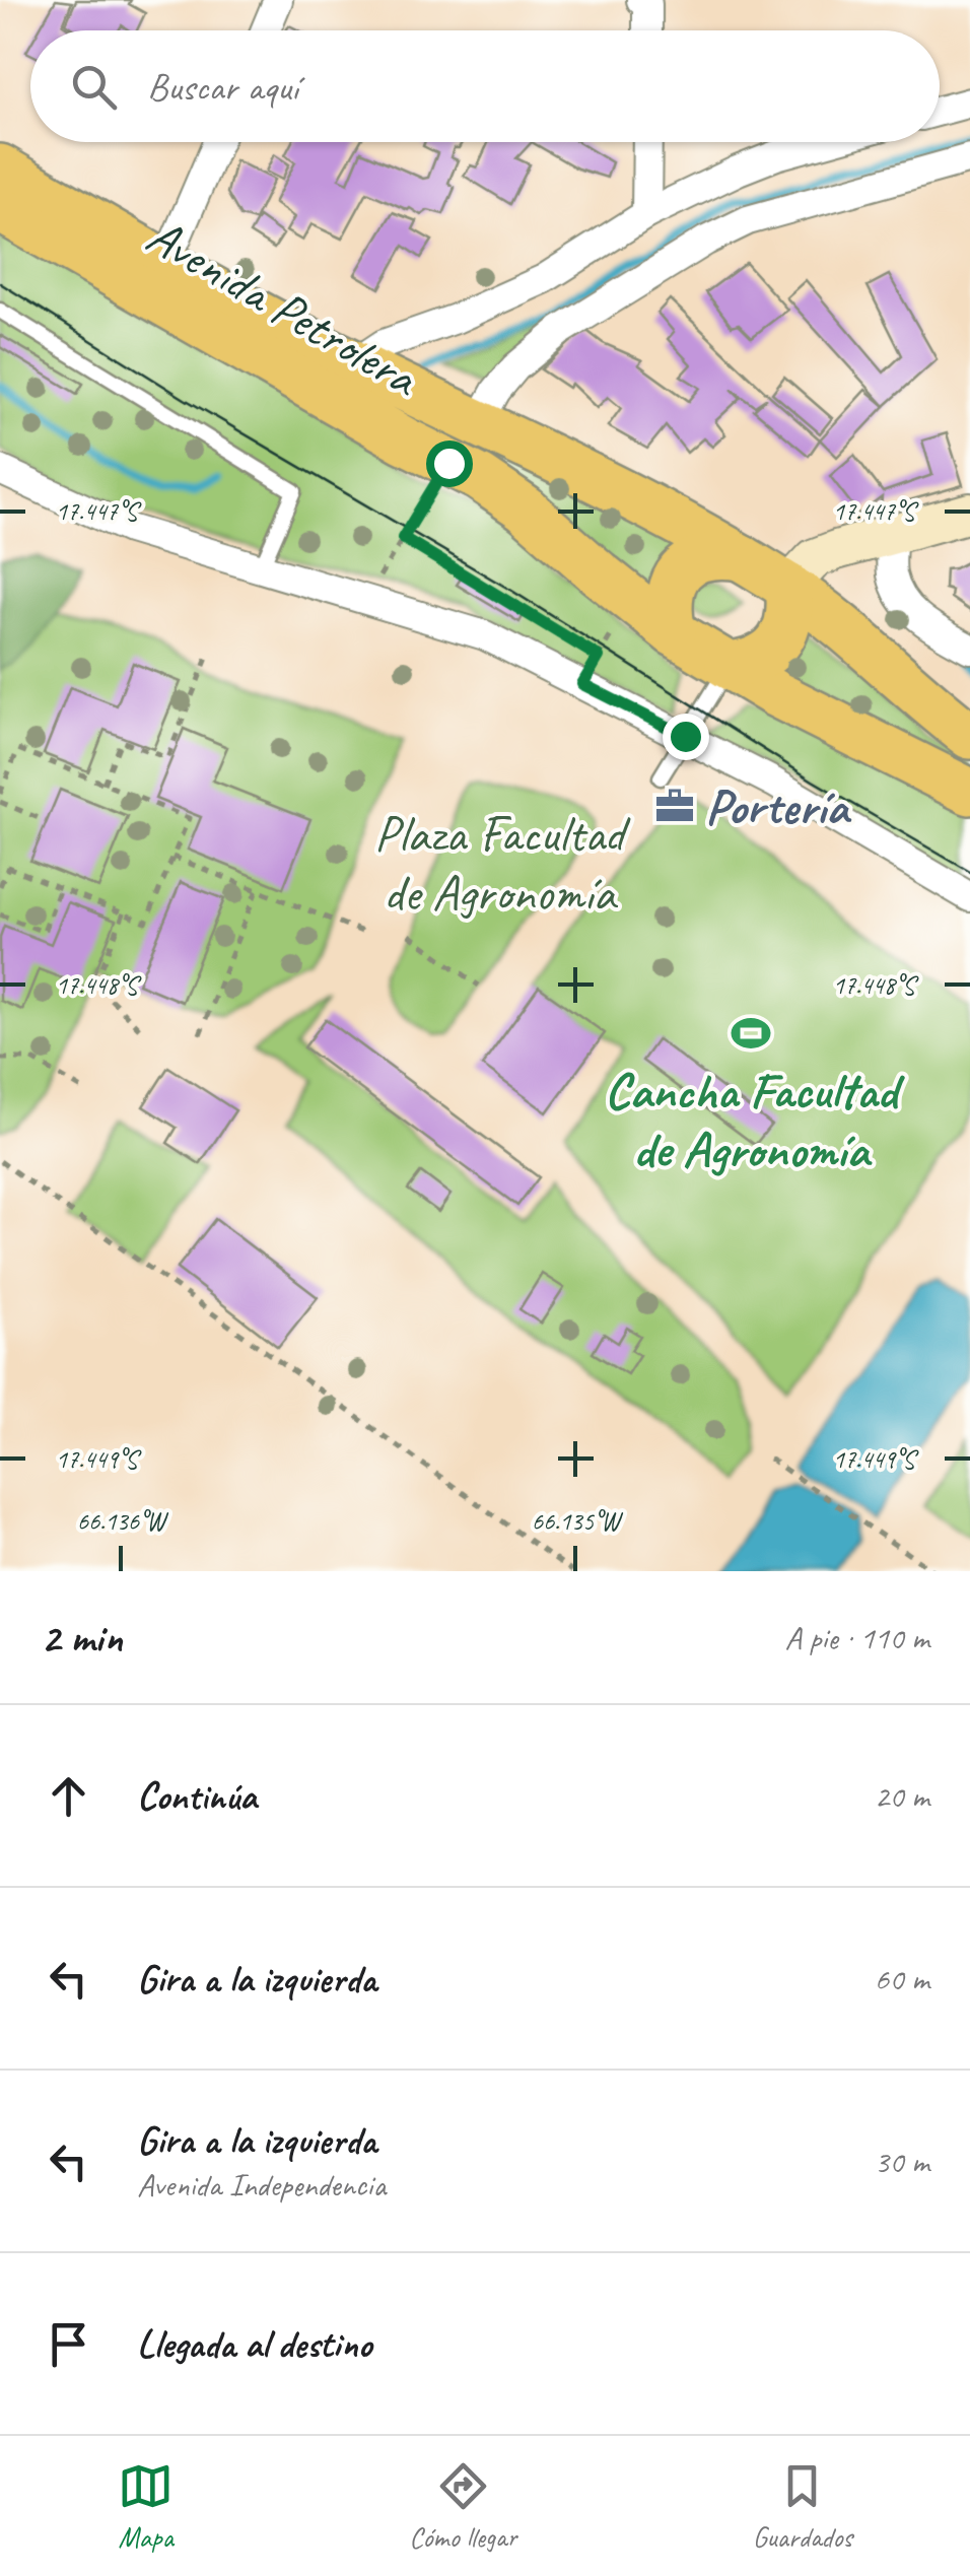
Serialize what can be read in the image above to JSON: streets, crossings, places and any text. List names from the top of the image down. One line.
{"streets":{"highway":["Avenida Petrolera"]},"parks":["Plaza Facultad de Agronomía"],"places":{"office":["Portería"],"sports":["Cancha Facultad de Agronomía"]},"page":{"search":"Buscar aquí","heading":["2 min","A pie · 110 m"],"list":[["Continúa","20 m"],["Gira a la izquierda","60 m"],["Gira a la izquierda","Avenida Independencia","30 m"],"Llegada al destino"],"nav":["Mapa","Cómo llegar","Guardados"]},"coordinates":["17.447°S","17.448°S","17.449°S","66.136°W","66.135°W"]}
